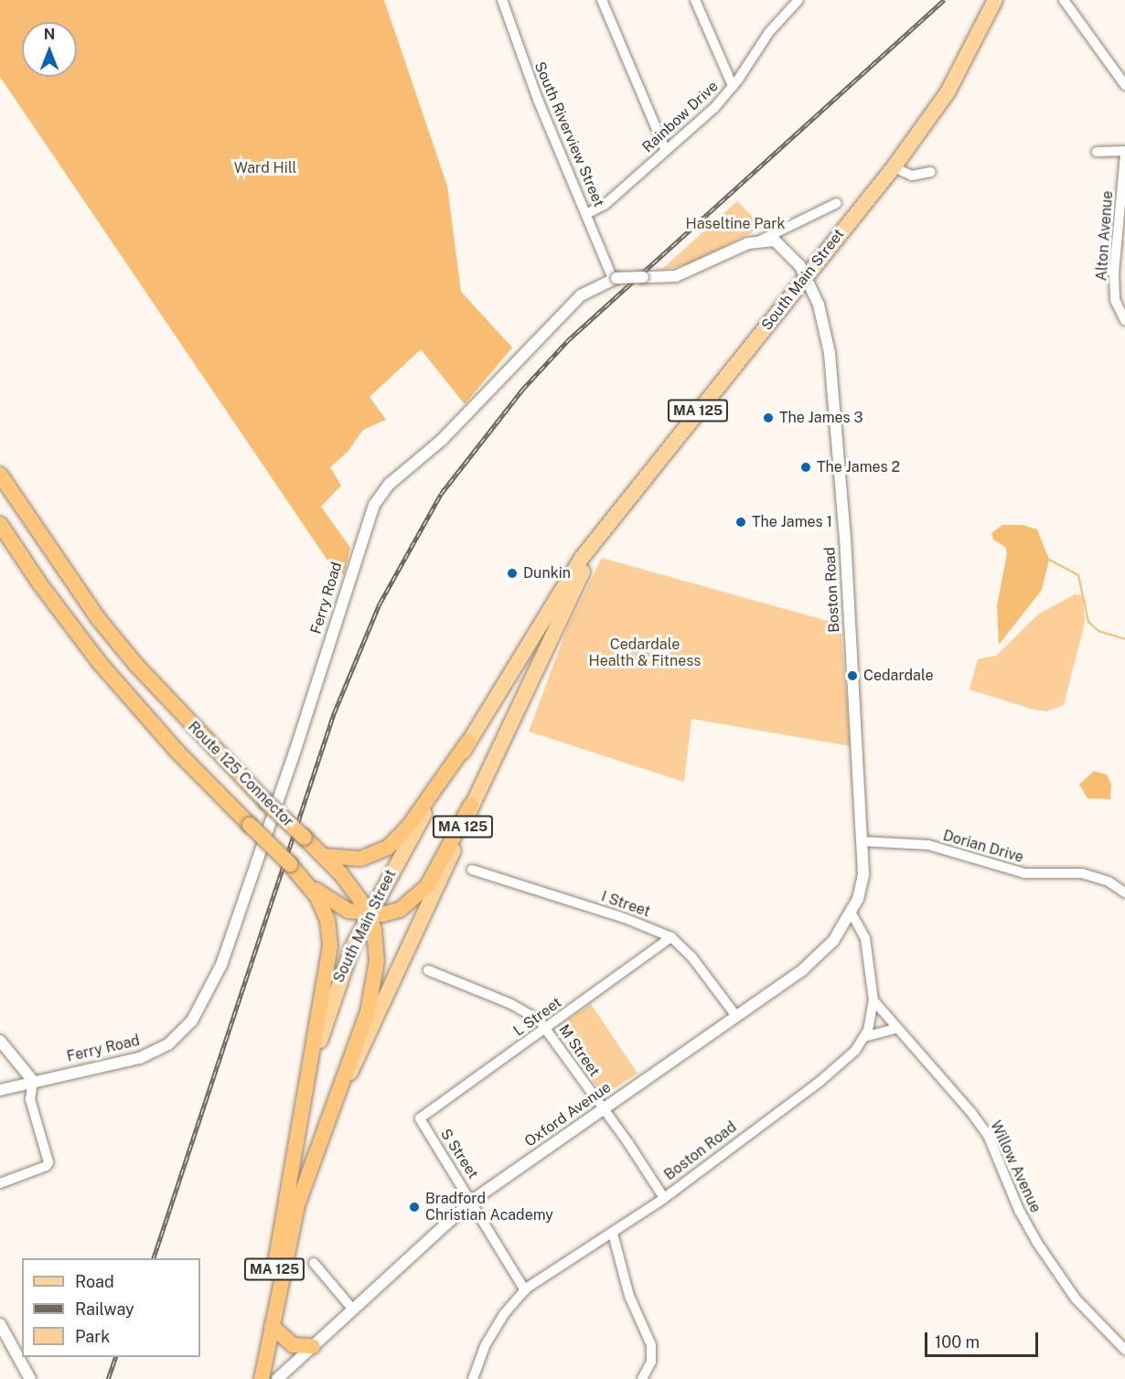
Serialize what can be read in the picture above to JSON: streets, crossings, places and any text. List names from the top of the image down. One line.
{"streets":{"highway":["South Main Street","MA 125","Route 125 Connector"],"street":["Rainbow Drive","South Riverview Street","Alton Avenue","Boston Road","Ferry Road","Dorian Drive","I Street","L Street","M Street","Oxford Avenue","S Street","Willow Avenue"]},"crossings":[["Rainbow Drive","South Riverview Street"],["South Riverview Street","Ferry Road"],["South Main Street","Boston Road"],["South Main Street","Route 125 Connector"],["Boston Road","Dorian Drive"],["Boston Road","M Street"],["Boston Road","Oxford Avenue"],["Boston Road","S Street"],["Boston Road","Willow Avenue"],["I Street","L Street"],["I Street","Oxford Avenue"],["L Street","M Street"],["L Street","S Street"],["M Street","Oxford Avenue"],["Oxford Avenue","S Street"]],"parks":["Ward Hill","Haseltine Park","Cedardale Health & Fitness"],"places":["The James 3","The James 2","The James 1","Dunkin","Cedardale","Bradford Christian Academy"],"legend":["Road","Railway","Park"],"scale_bar":"100 m","north":"top"}
